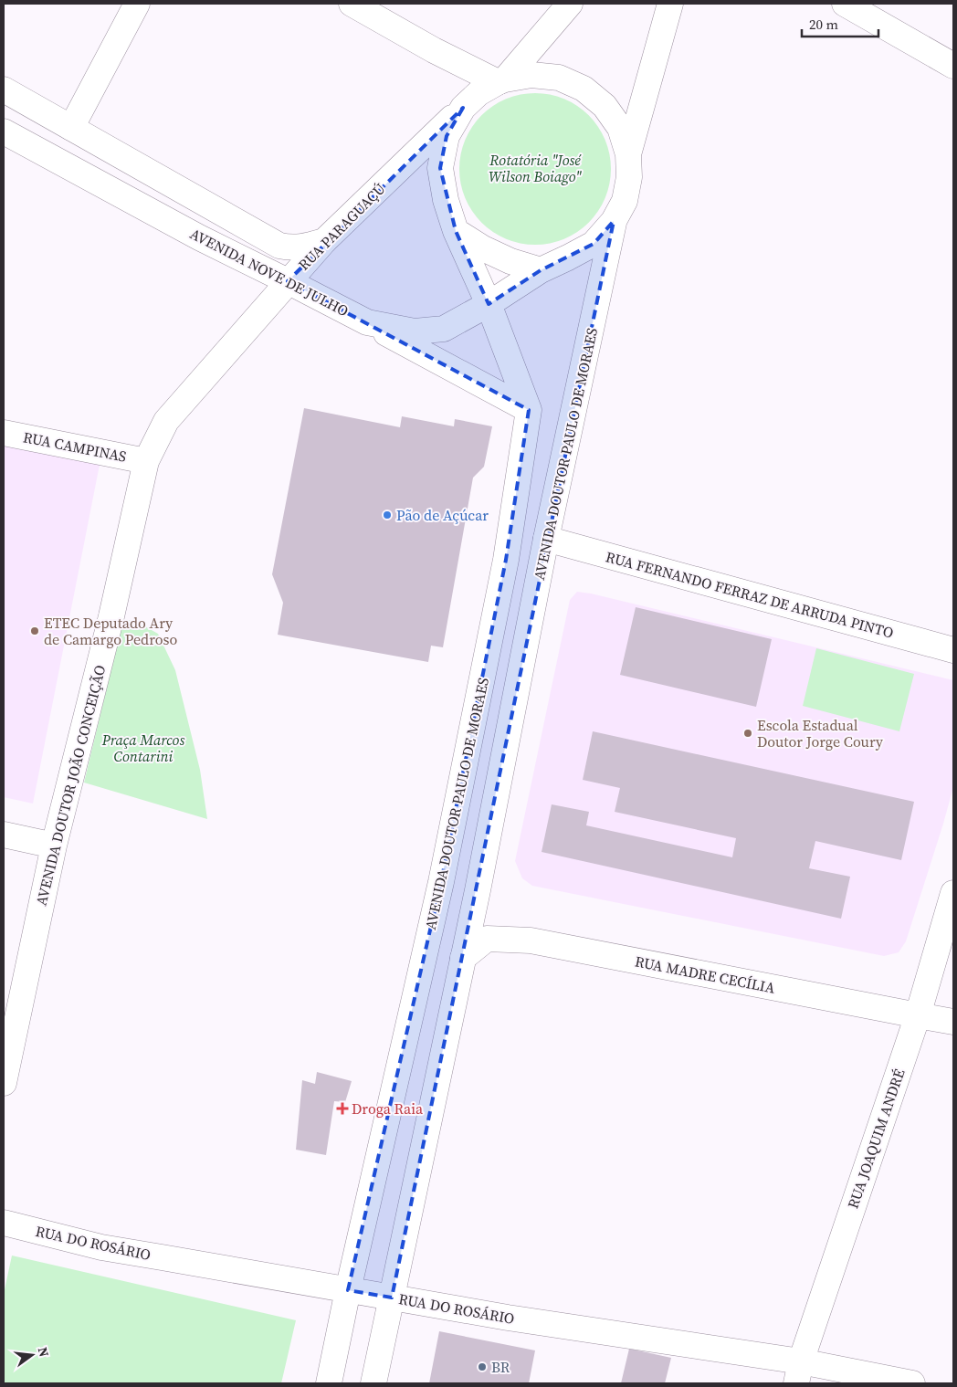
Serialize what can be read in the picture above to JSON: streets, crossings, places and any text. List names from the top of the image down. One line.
{"streets":{"street":["RUA PARAGUAÇÚ","AVENIDA NOVE DE JULHO","RUA CAMPINAS","AVENIDA DOUTOR PAULO DE MORAES","RUA FERNANDO FERRAZ DE ARRUDA PINTO","AVENIDA DOUTOR JOÃO CONCEIÇÃO","RUA MADRE CECÍLIA","RUA JOAQUIM ANDRÉ","RUA DO ROSÁRIO"]},"crossings":[["RUA PARAGUAÇÚ","AVENIDA NOVE DE JULHO"],["RUA PARAGUAÇÚ","RUA CAMPINAS"],["RUA PARAGUAÇÚ","AVENIDA DOUTOR PAULO DE MORAES"],["RUA PARAGUAÇÚ","AVENIDA DOUTOR JOÃO CONCEIÇÃO"],["AVENIDA NOVE DE JULHO","AVENIDA DOUTOR PAULO DE MORAES"],["RUA CAMPINAS","AVENIDA DOUTOR JOÃO CONCEIÇÃO"],["AVENIDA DOUTOR PAULO DE MORAES","RUA FERNANDO FERRAZ DE ARRUDA PINTO"],["AVENIDA DOUTOR PAULO DE MORAES","RUA MADRE CECÍLIA"],["AVENIDA DOUTOR PAULO DE MORAES","RUA DO ROSÁRIO"],["RUA MADRE CECÍLIA","RUA JOAQUIM ANDRÉ"],["RUA JOAQUIM ANDRÉ","RUA DO ROSÁRIO"]],"parks":["Rotatória \"José Wilson Boiago\"","Praça Marcos Contarini"],"places":{"other":["Pão de Açúcar","ETEC Deputado Ary de Camargo Pedroso","Escola Estadual Doutor Jorge Coury","BR"],"health":["Droga Raia"]},"scale_bar":"20 m","north":"right"}
